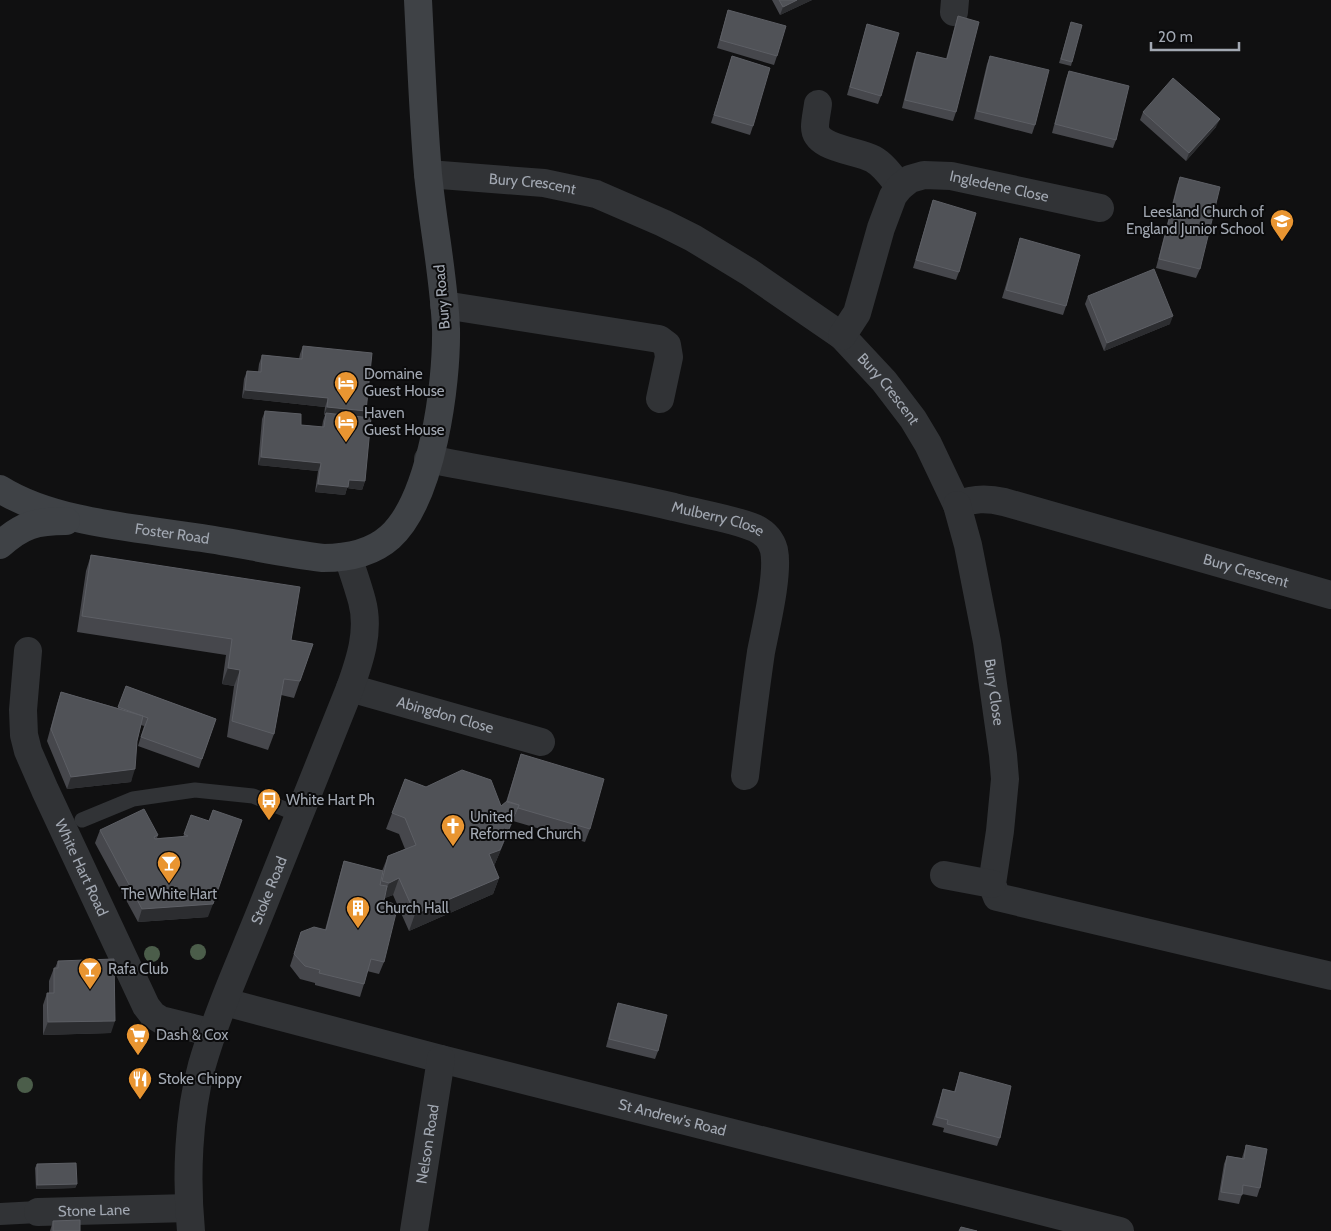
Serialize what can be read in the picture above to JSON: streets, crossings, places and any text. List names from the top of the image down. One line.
{"streets":{"main road":["Bury Road","Foster Road"],"street":["Bury Crescent","Ingledene Close","Mulberry Close","Bury Close","Abingdon Close","White Hart Road","Stoke Road","St Andrew's Road","Nelson Road","Stone Lane"]},"crossings":[["Bury Crescent","Bury Road"],["Bury Crescent","Bury Close"],["Bury Road","Mulberry Close"],["Bury Road","Foster Road"],["Bury Road","Stoke Road"],["Foster Road","Stoke Road"],["Abingdon Close","Stoke Road"],["White Hart Road","Stoke Road"],["Stoke Road","St Andrew's Road"],["Stoke Road","Stone Lane"],["St Andrew's Road","Nelson Road"]],"places":{"school or university":["Leesland Church of England Junior School"],"hotel":["Domaine Guest House","Haven Guest House"],"bus stop":["White Hart Ph"],"church":["United Reformed Church"],"bar":["The White Hart","Rafa Club"],"building":["Church Hall"],"supermarket":["Dash & Cox"],"restaurant":["Stoke Chippy"]},"scale_bar":"20 m"}
